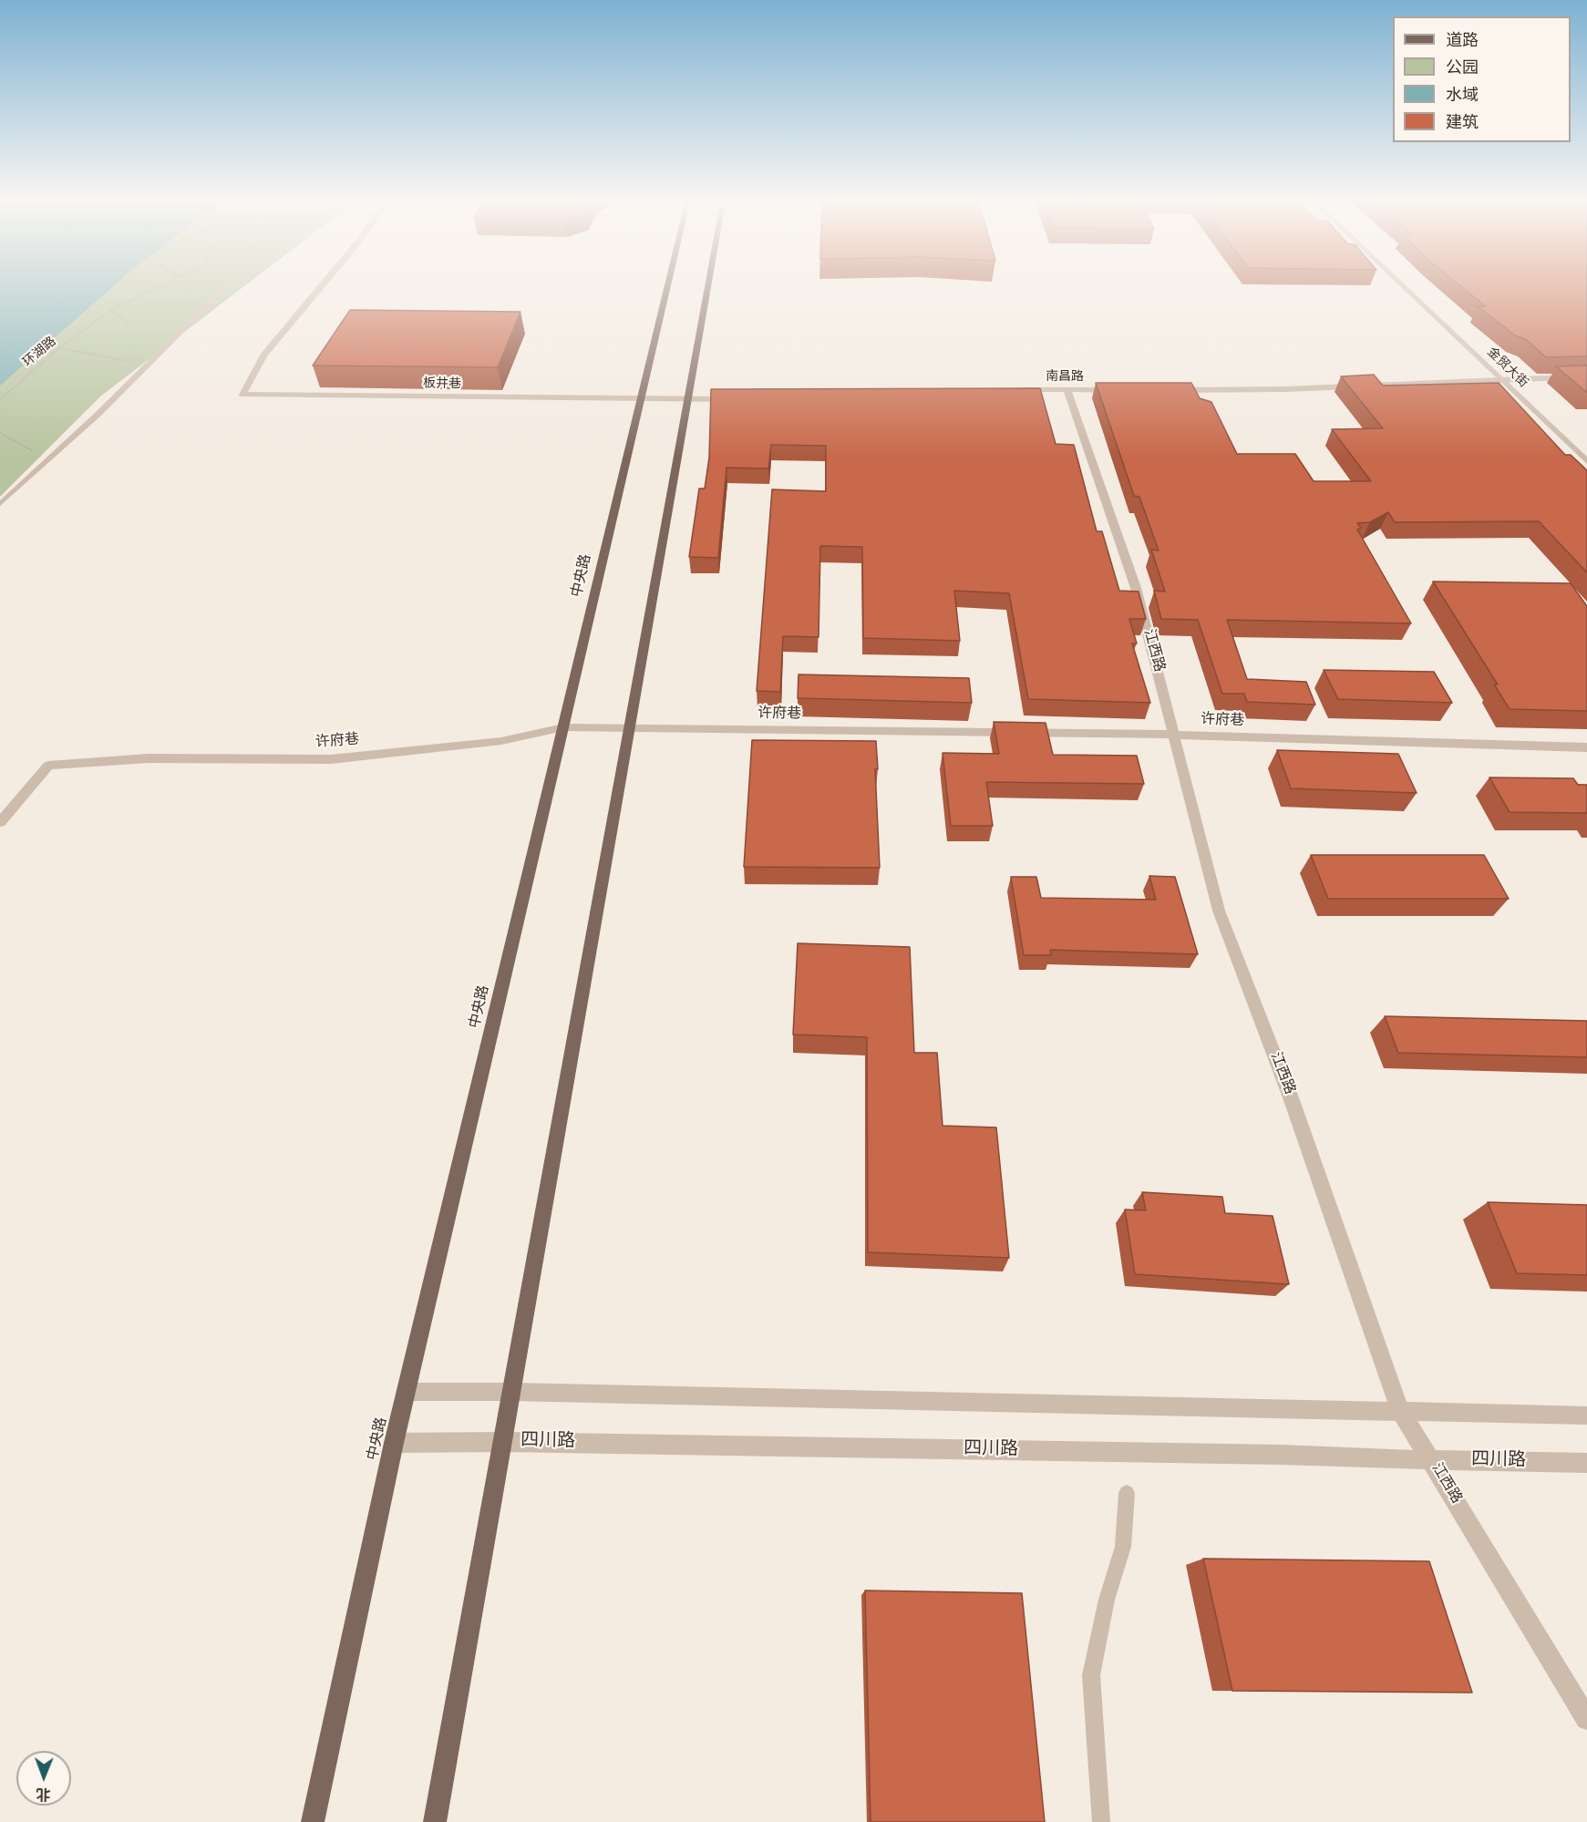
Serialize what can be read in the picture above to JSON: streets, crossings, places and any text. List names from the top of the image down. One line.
{"streets":{"main road":["中央路"],"street":["金贸大街","南昌路","板井巷","江西路","许府巷","四川路"],"path":["环湖路"]},"crossings":[["南昌路","江西路"],["板井巷","中央路"],["中央路","许府巷"],["中央路","四川路"],["江西路","许府巷"],["江西路","四川路"]],"legend":["道路","公园","水域","建筑"],"north":"bottom"}
